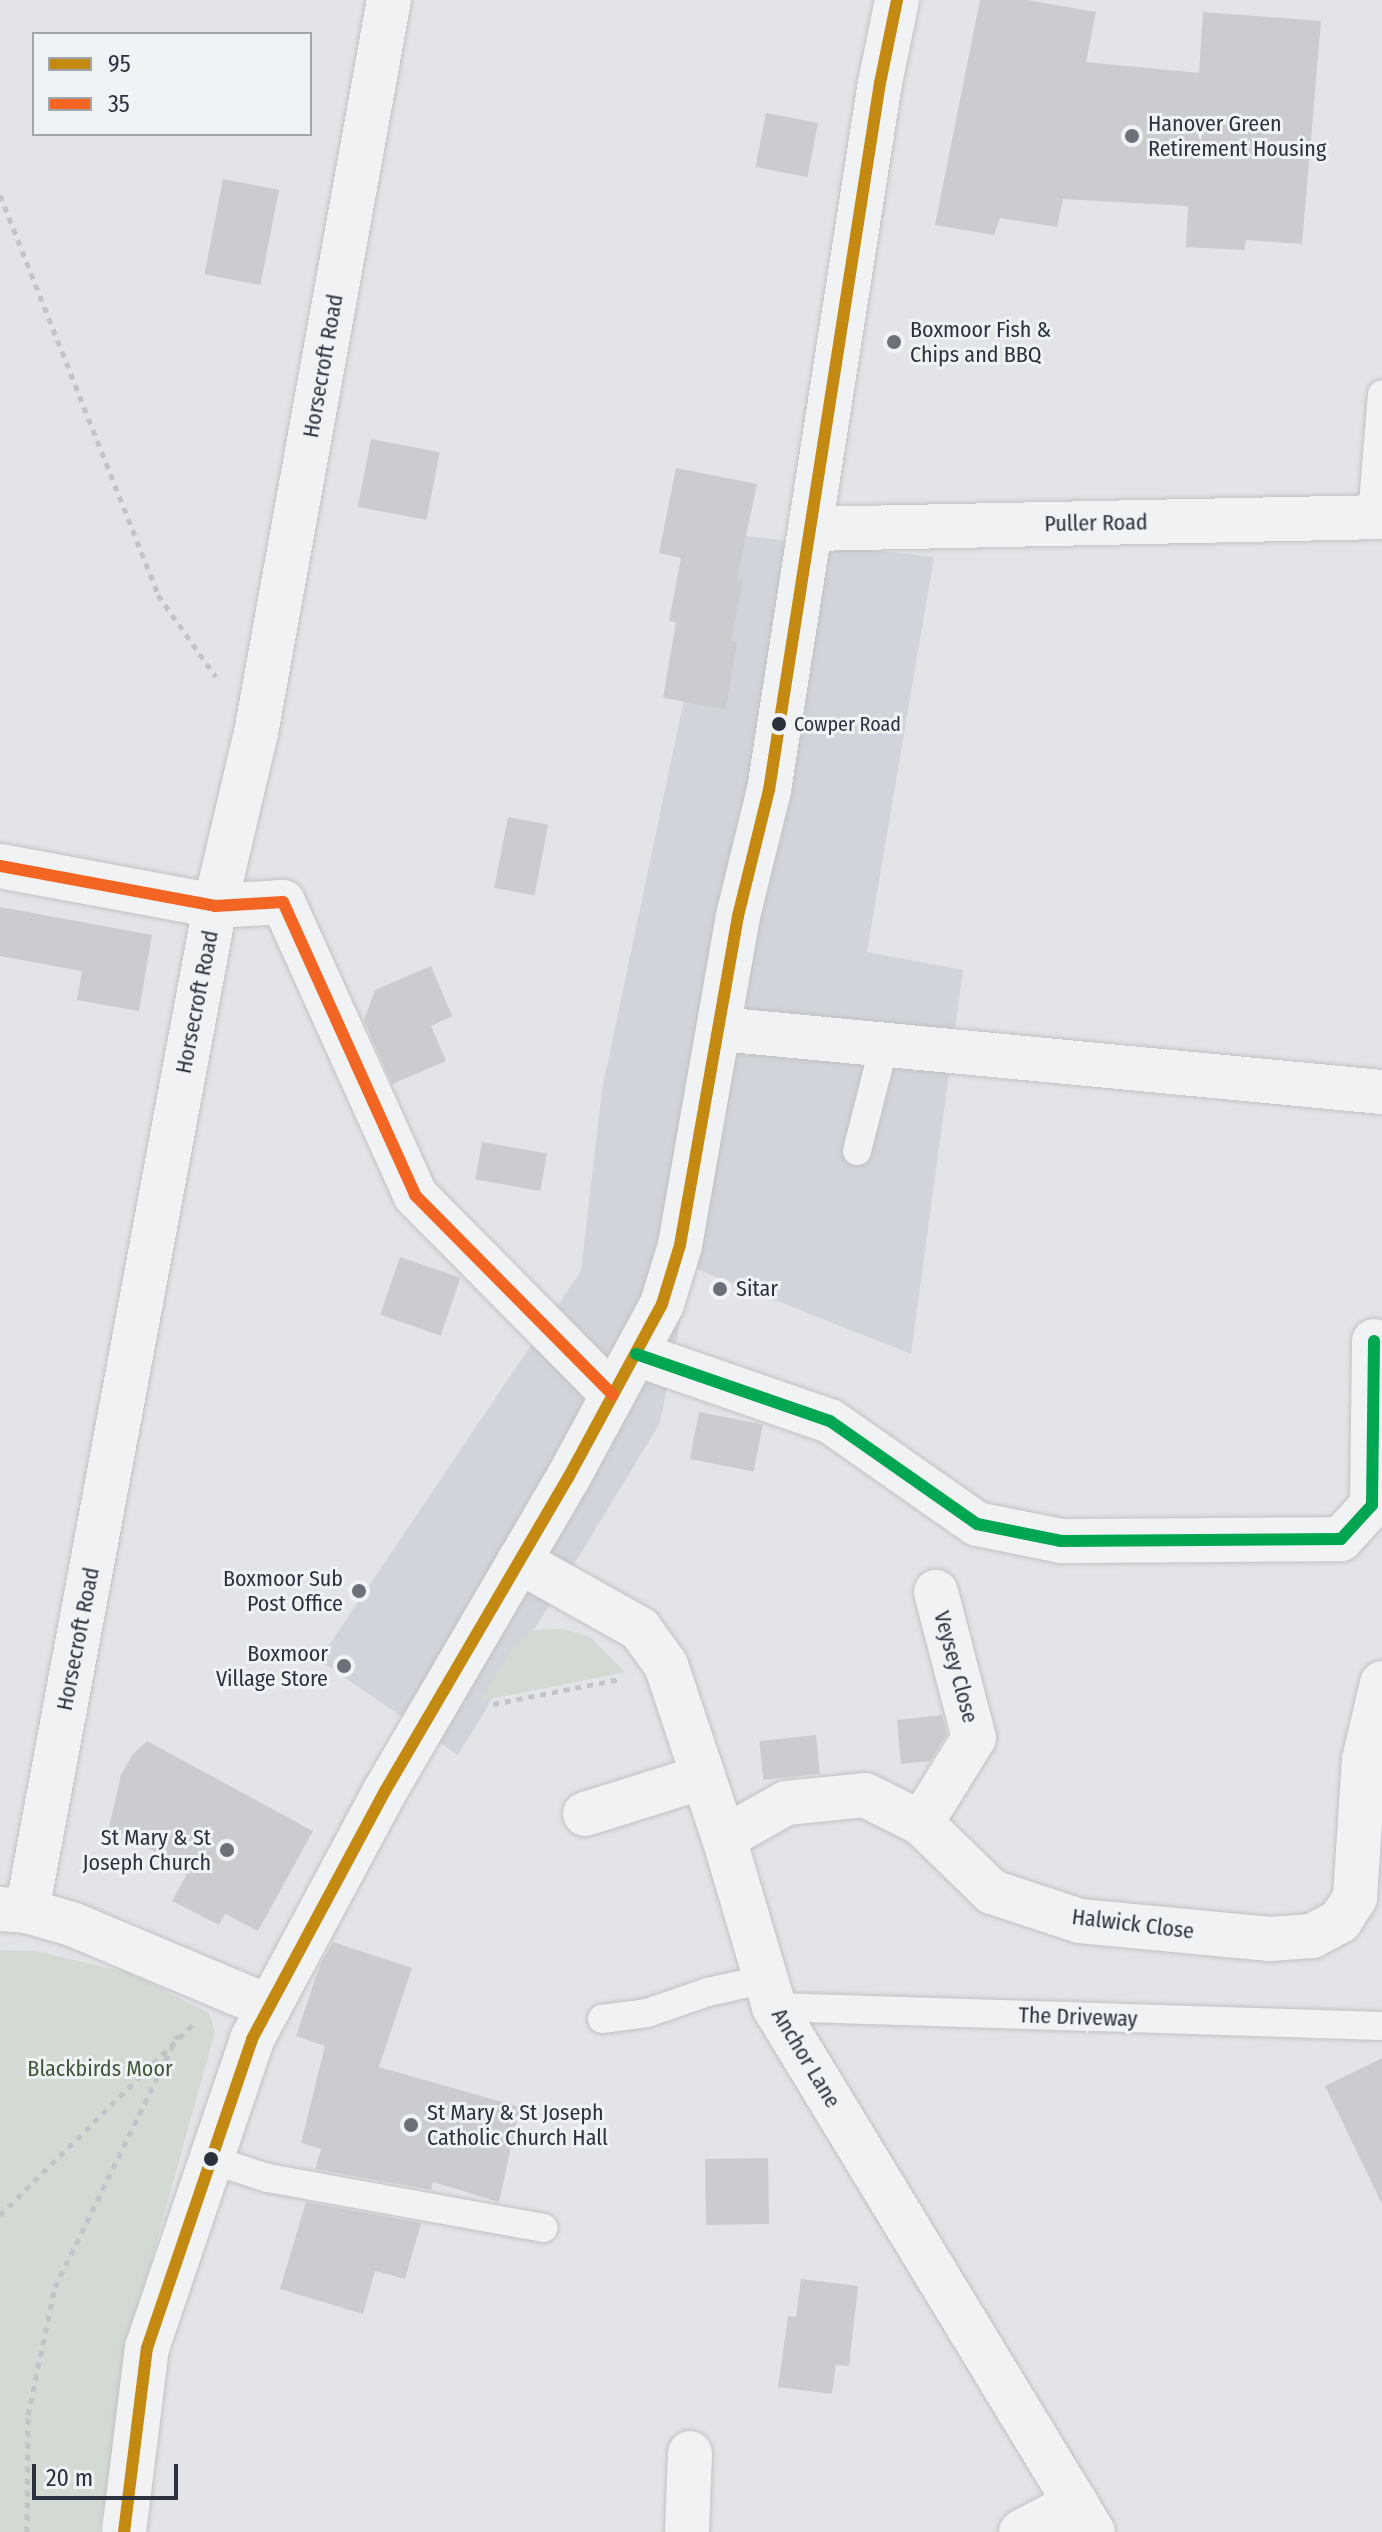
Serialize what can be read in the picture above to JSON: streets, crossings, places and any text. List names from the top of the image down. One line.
{"streets":{"street":["Horsecroft Road","Puller Road","Veysey Close","Halwick Close","Anchor Lane"],"lane":["The Driveway"]},"crossings":[["Veysey Close","Halwick Close"],["Halwick Close","Anchor Lane"],["The Driveway","Anchor Lane"]],"parks":["Blackbirds Moor"],"places":["Hanover Green Retirement Housing","Boxmoor Fish & Chips and BBQ","Cowper Road","Sitar","Boxmoor Sub Post Office","Boxmoor Village Store","St Mary & St Joseph Church","St Mary & St Joseph Catholic Church Hall"],"lines":["transit line 95","transit line 35"],"legend":["95","35"],"scale_bar":"20 m"}
